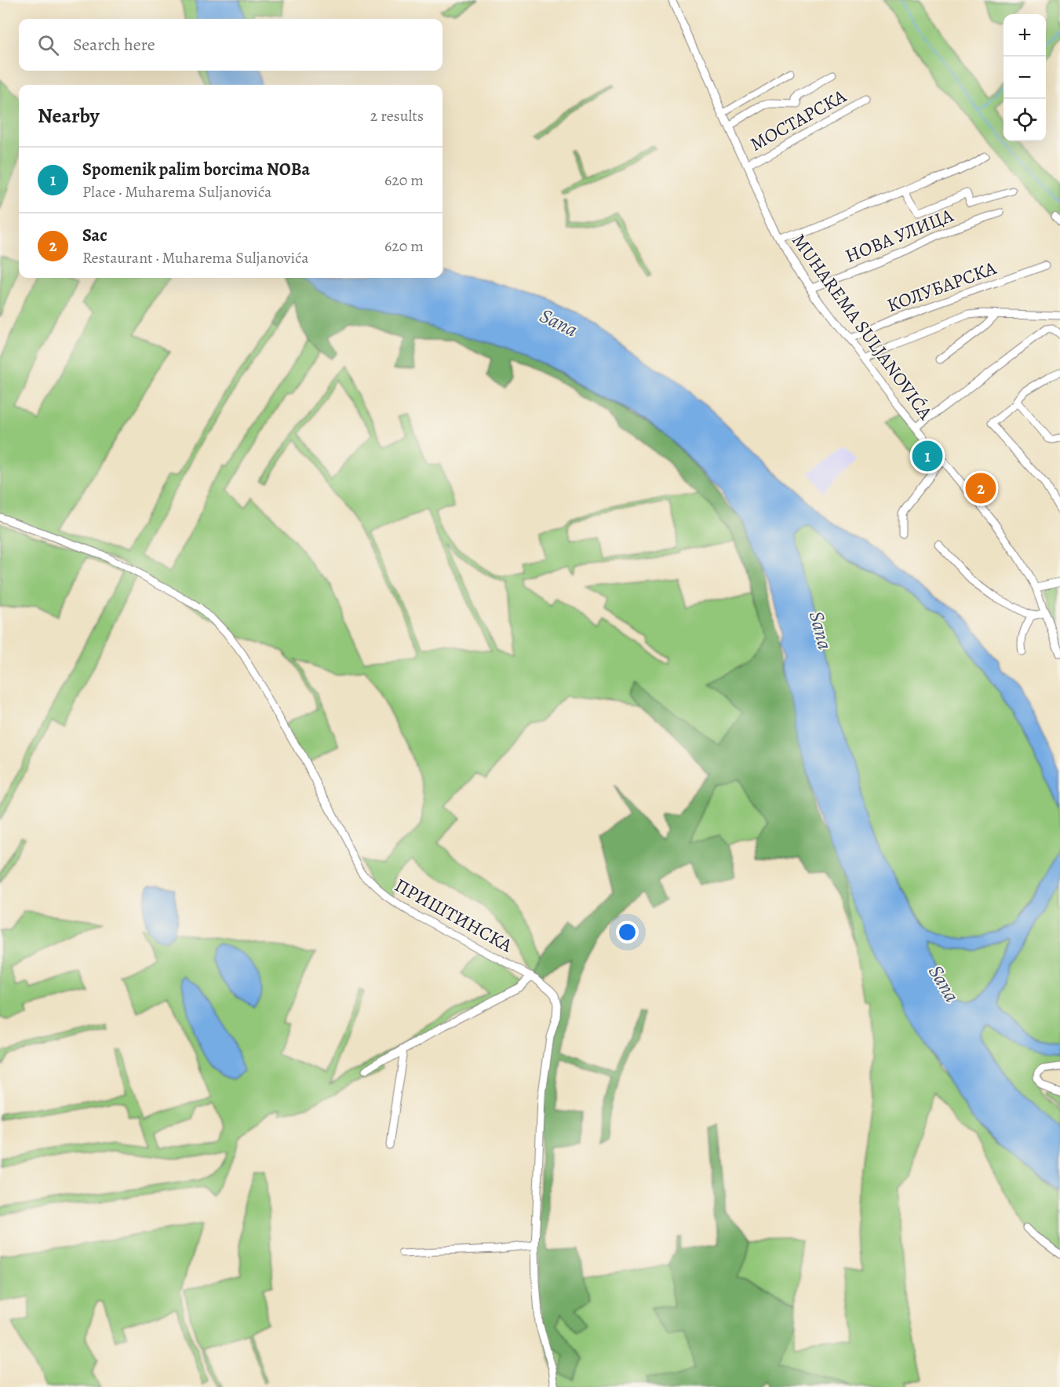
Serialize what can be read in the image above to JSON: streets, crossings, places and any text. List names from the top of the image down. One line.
{"streets":{"street":["МОСТАРСКА","НОВА УЛИЦА","КОЛУБАРСКА","MUHAREMA SULJANOVIĆA","ПРИШТИНСКА"]},"crossings":[["МОСТАРСКА","MUHAREMA SULJANOVIĆA"],["НОВА УЛИЦА","MUHAREMA SULJANOVIĆA"],["КОЛУБАРСКА","MUHAREMA SULJANOVIĆA"]],"water":["Sana"],"page":{"map_buttons":["+","−"],"search":"Search here","heading":["Nearby","2 results"],"list":[{"mark":"1","name":"Spomenik palim borcima NOBa","note":"Place · Muharema Suljanovića","value":"620 m"},{"mark":"2","name":"Sac","note":"Restaurant · Muharema Suljanovića","value":"620 m"}],"pins":["1","2"]}}
